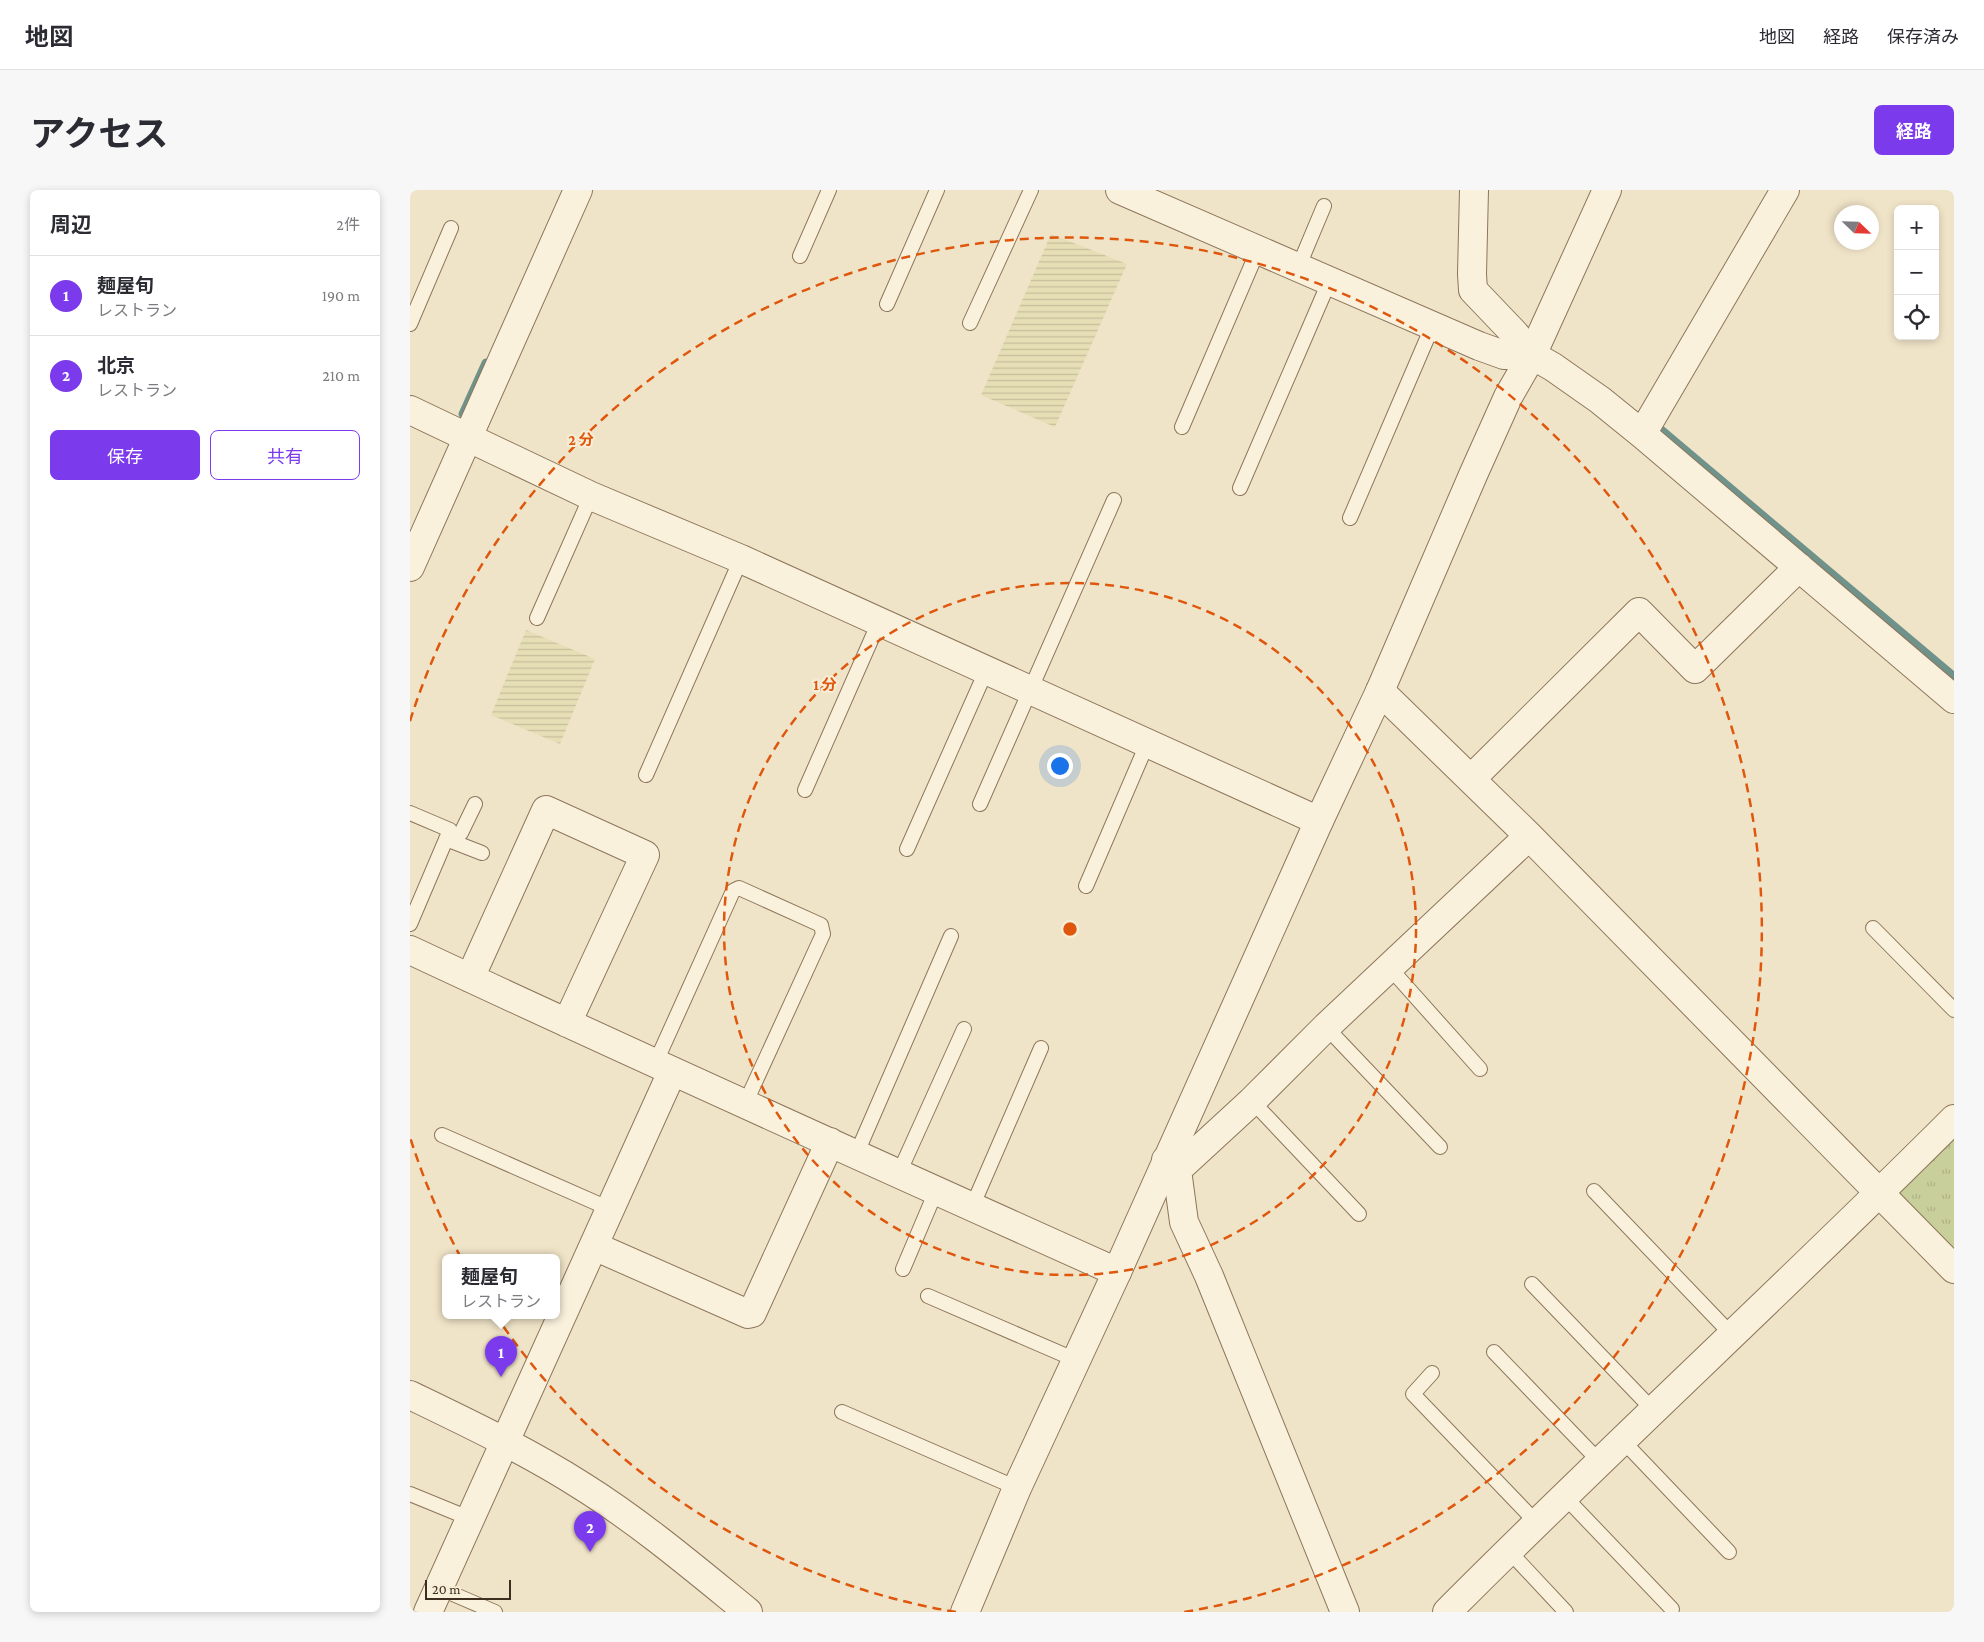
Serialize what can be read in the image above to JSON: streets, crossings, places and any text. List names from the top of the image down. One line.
{"scale_bar":"20 m","north":"bottom right","page":{"header":"地図","nav":["地図","経路","保存済み"],"title":"アクセス","buttons":["経路",["保存","共有"]],"heading":["周辺","2件"],"map_buttons":["+","−"],"list":[{"mark":"1","name":"麺屋旬","note":"レストラン","value":"190 m"},{"mark":"2","name":"北京","note":"レストラン","value":"210 m"}],"popup":["麺屋旬","レストラン"],"pins":["1","2"],"scale":"20 m"},"rings":["2 分","1 分"]}
